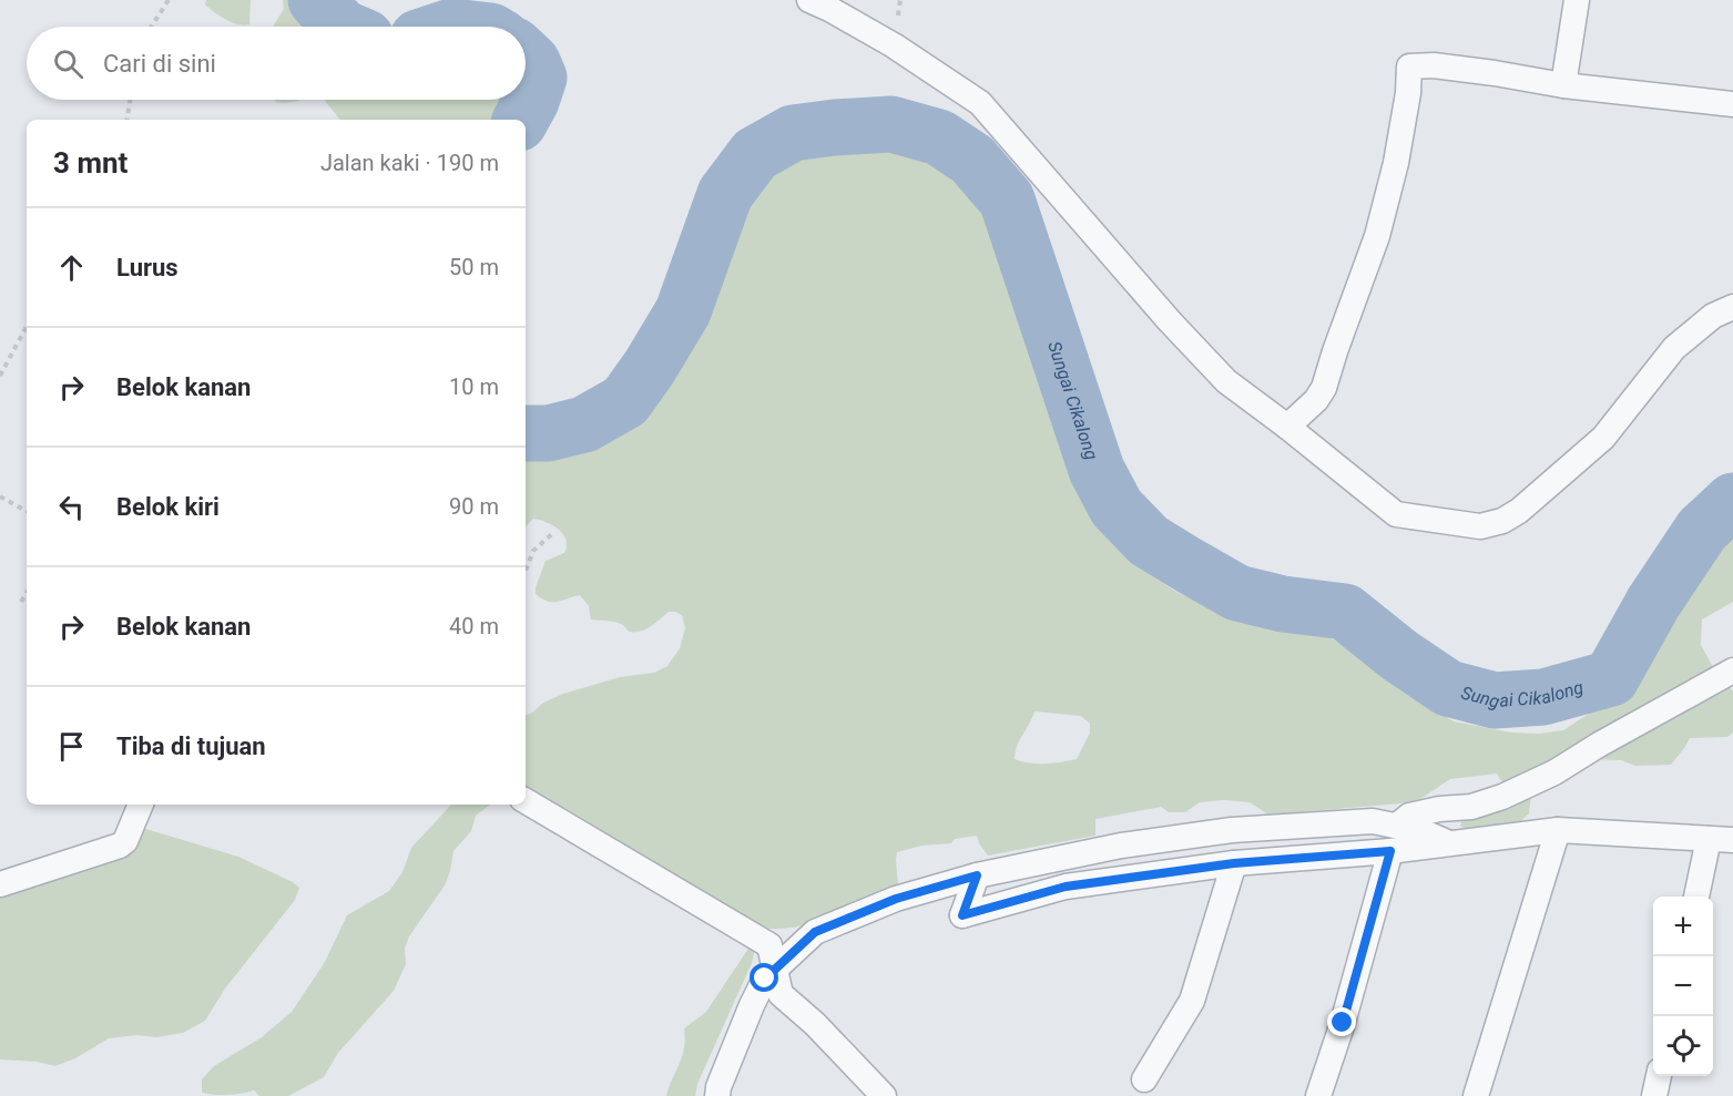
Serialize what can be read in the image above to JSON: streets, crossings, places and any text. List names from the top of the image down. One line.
{"water":["Sungai Cikalong"],"page":{"search":"Cari di sini","heading":["3 mnt","Jalan kaki · 190 m"],"list":[["Lurus","50 m"],["Belok kanan","10 m"],["Belok kiri","90 m"],["Belok kanan","40 m"],"Tiba di tujuan"],"map_buttons":["+","−"]}}
